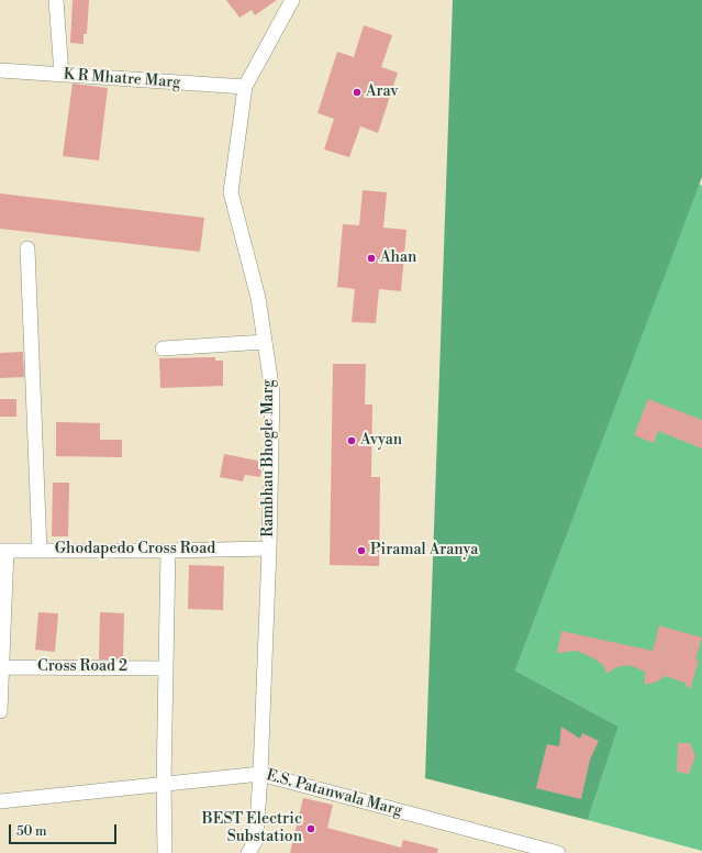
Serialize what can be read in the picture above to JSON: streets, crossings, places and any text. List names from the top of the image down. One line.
{"streets":{"street":["K R Mhatre Marg","Rambhau Bhogle Marg","Ghodapedo Cross Road","Cross Road 2","E.S. Patanwala Marg"]},"crossings":[["K R Mhatre Marg","Rambhau Bhogle Marg"],["Rambhau Bhogle Marg","Ghodapedo Cross Road"],["Rambhau Bhogle Marg","E.S. Patanwala Marg"]],"places":["Arav","Ahan","Avyan","Piramal Aranya","BEST Electric Substation"],"scale_bar":"50 m"}
